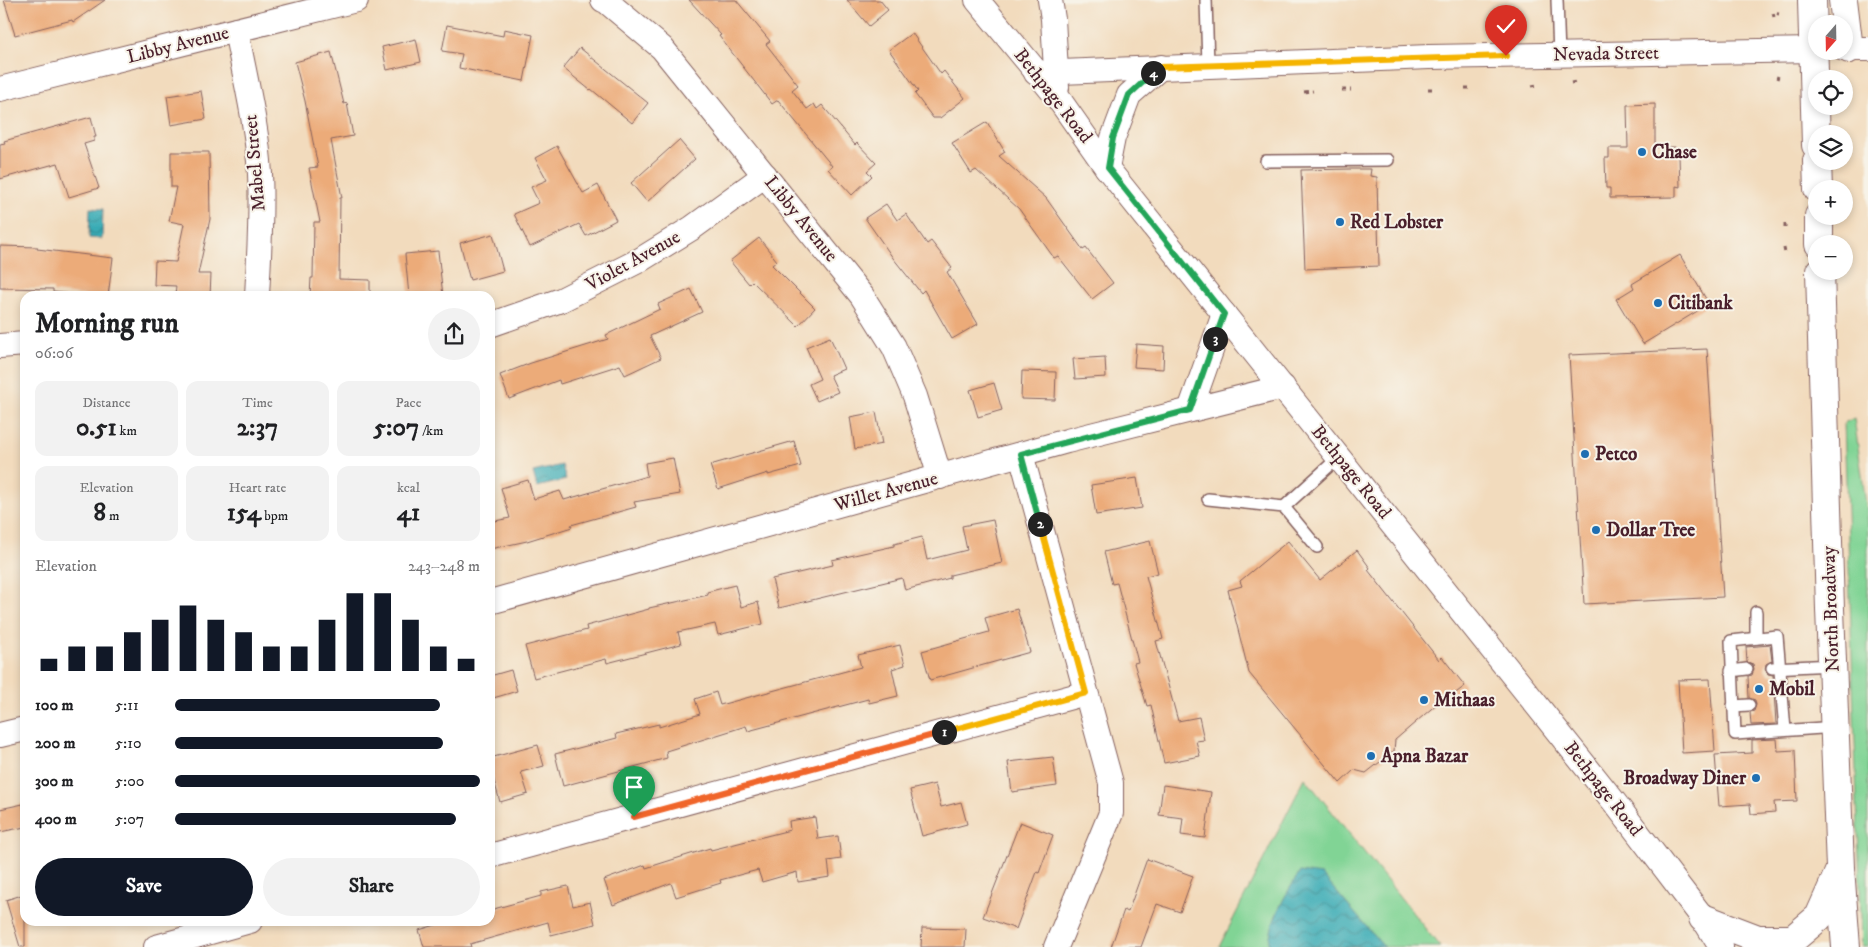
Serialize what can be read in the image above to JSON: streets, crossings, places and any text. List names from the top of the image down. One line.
{"streets":{"main road":["North Broadway"],"street":["Libby Avenue","Nevada Street","Bethpage Road","Mabel Street","Violet Avenue","Willet Avenue"]},"crossings":[["Libby Avenue","Mabel Street"],["Libby Avenue","Violet Avenue"],["Libby Avenue","Willet Avenue"],["Nevada Street","Bethpage Road"],["Bethpage Road","Willet Avenue"]],"places":["Chase","Red Lobster","Citibank","Petco","Dollar Tree","Mobil","Mithaas","Apna Bazar","Broadway Diner"],"north":"bottom","page":{"map_buttons":["+","−"],"pins":["4","3","2","1"],"heading":["Morning run","06:06"],"stats":[["Distance","0.51 km"],["Time","2:37"],["Pace","5:07 /km"],["Elevation","8 m"],["Heart rate","154 bpm"],["kcal","41"]],"chart":["Elevation","243–248 m"],"list":[{"name":"100 m","note":"5:11"},{"name":"200 m","note":"5:10"},{"name":"300 m","note":"5:00"},{"name":"400 m","note":"5:07"}],"buttons":["Save","Share"]}}
